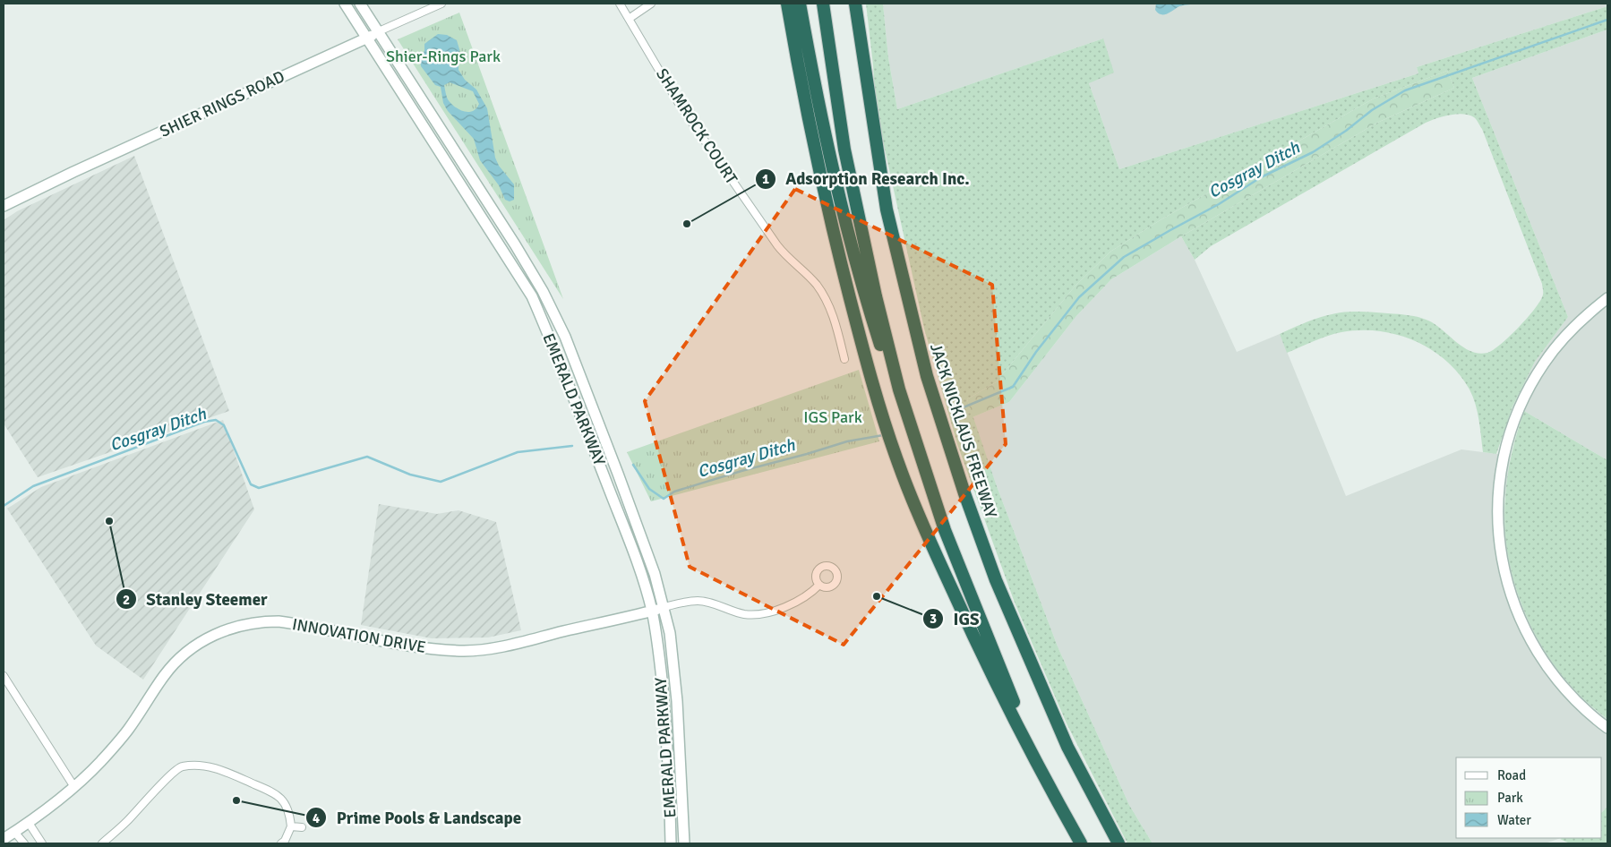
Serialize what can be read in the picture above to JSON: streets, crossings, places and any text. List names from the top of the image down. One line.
{"streets":{"highway":["JACK NICKLAUS FREEWAY"],"main road":["SHIER RINGS ROAD","EMERALD PARKWAY","INNOVATION DRIVE"],"street":["SHAMROCK COURT"]},"crossings":[["SHIER RINGS ROAD","EMERALD PARKWAY"],["EMERALD PARKWAY","INNOVATION DRIVE"]],"water":["Cosgray Ditch"],"parks":["Shier-Rings Park","IGS Park"],"places":["Adsorption Research Inc.","Stanley Steemer","IGS","Prime Pools & Landscape"],"legend":["Road","Park","Water"]}
